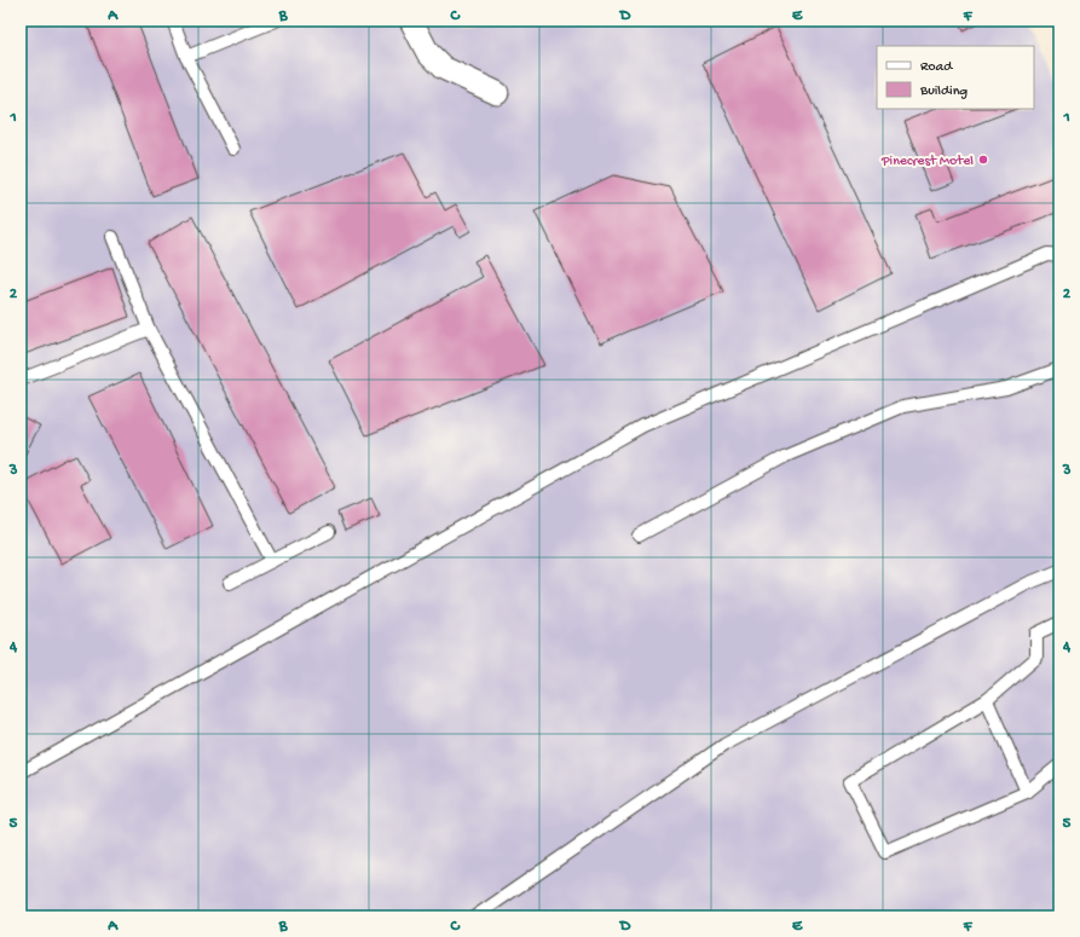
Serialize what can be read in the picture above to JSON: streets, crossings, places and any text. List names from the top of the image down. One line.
{"places":["Pinecrest Motel"],"legend":["Road","Building"],"grid":{"columns":["A","B","C","D","E","F"],"rows":["1","2","3","4","5"]}}
